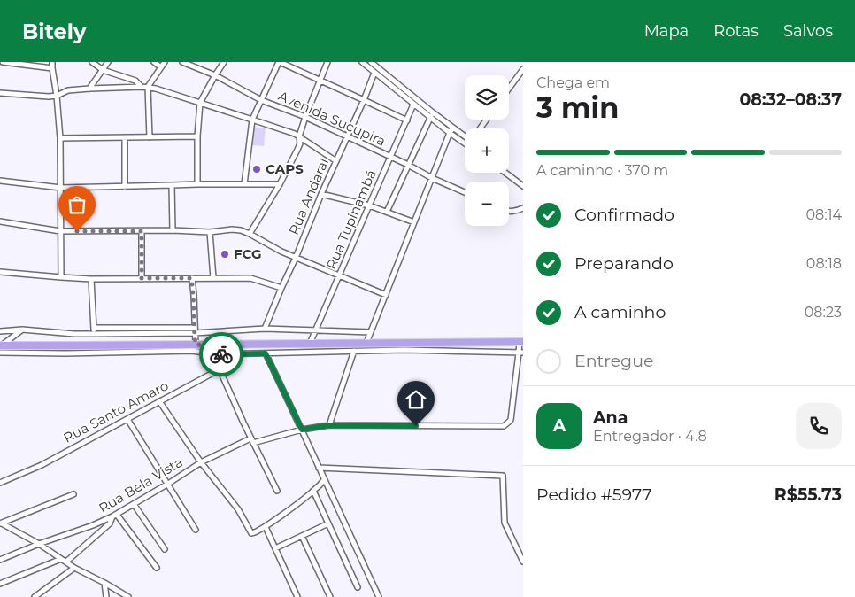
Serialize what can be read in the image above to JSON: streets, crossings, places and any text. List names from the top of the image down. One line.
{"streets":{"street":["Avenida Sucupira","Rua Andaraí","Rua Tupinambá","Rua Santo Amaro","Rua Bela Vista"]},"crossings":[["Avenida Sucupira","Rua Andaraí"],["Avenida Sucupira","Rua Tupinambá"]],"places":["CAPS","FCG"],"page":{"header":"Bitely","nav":["Mapa","Rotas","Salvos"],"heading":["3 min","Chega em","08:32–08:37"],"panel":["Ana","Entregador · 4.8","Pedido #5977","R$55.73"],"map_buttons":["+","−"],"bar":"A caminho · 370 m","list":[["Confirmado","08:14"],["Preparando","08:18"],["A caminho","08:23"],"Entregue"],"round":"A"}}
